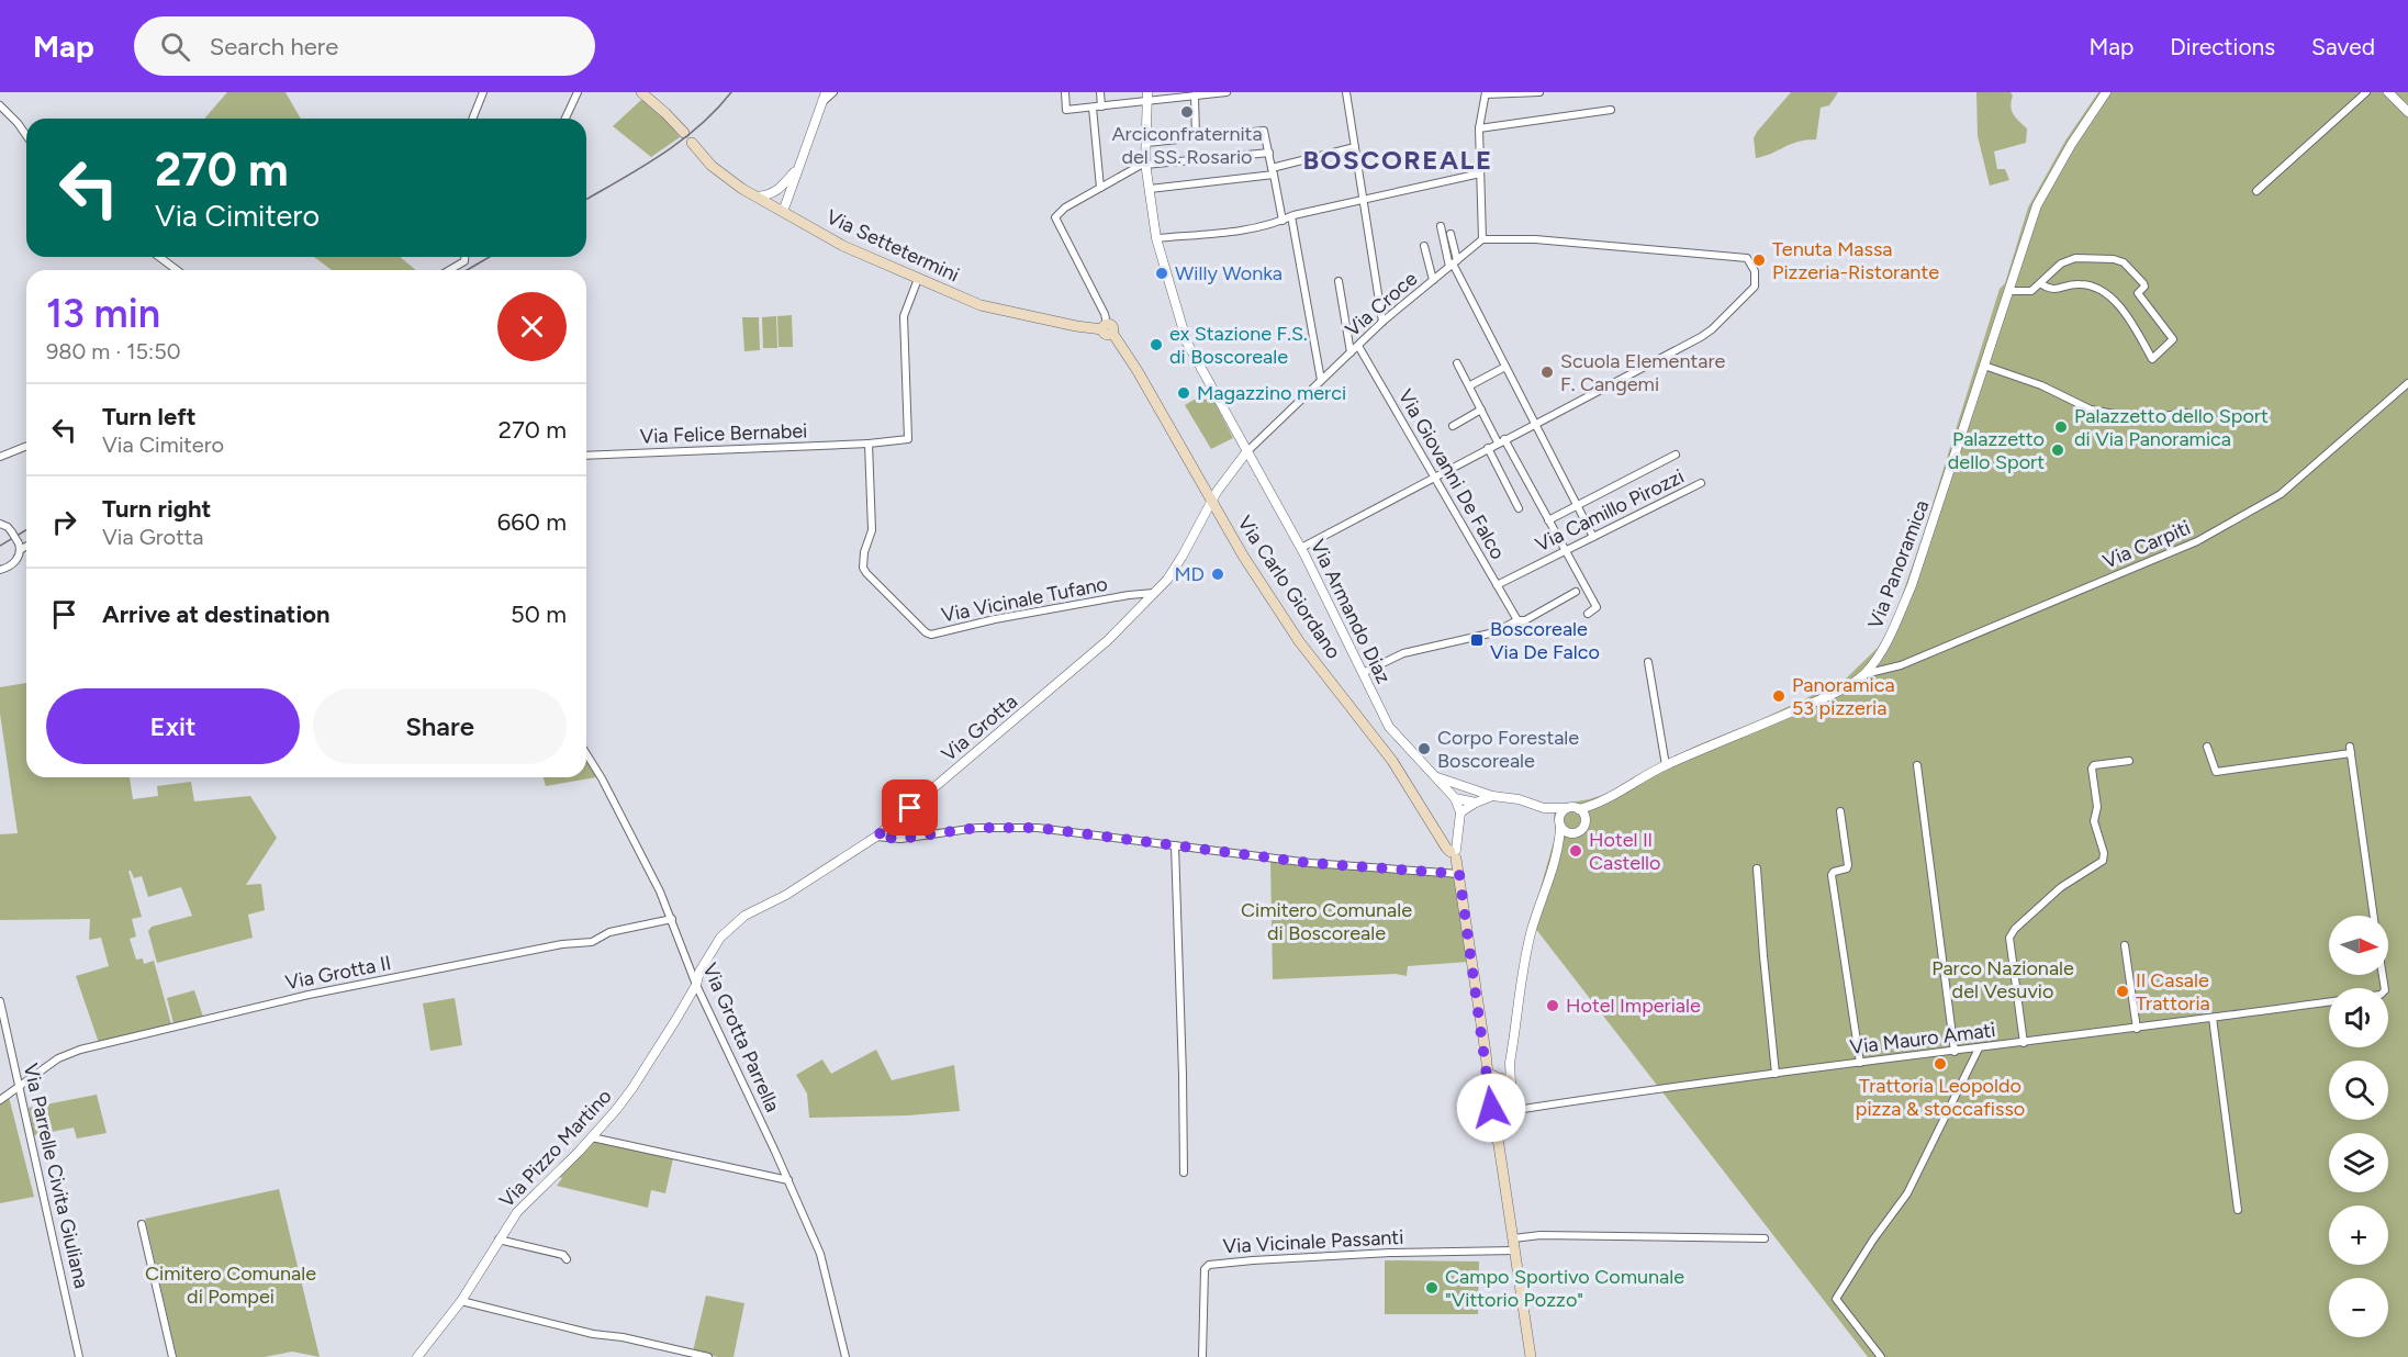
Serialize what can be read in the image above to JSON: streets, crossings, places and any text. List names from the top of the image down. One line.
{"streets":{"main road":["Via Settetermini","Via Carlo Giordano"],"street":["Via Croce","Via Felice Bernabei","Via Giovanni De Falco","Via Camillo Pirozzi","Via Carpiti","Via Panoramica","Via Vicinale Tufano","Via Armando Diaz","Via Grotta","Via Grotta II","Via Grotta Parrella","Via Mauro Amati","Via Pizzo Martino","Via Parrelle Civita Giuliana","Via Vicinale Passanti"]},"crossings":[["Via Settetermini","Via Carlo Giordano"],["Via Croce","Via Giovanni De Falco"],["Via Croce","Via Armando Diaz"],["Via Croce","Via Grotta"],["Via Felice Bernabei","Via Vicinale Tufano"],["Via Giovanni De Falco","Via Camillo Pirozzi"],["Via Carpiti","Via Panoramica"],["Via Panoramica","Via Armando Diaz"],["Via Carlo Giordano","Via Grotta"],["Via Vicinale Tufano","Via Grotta"],["Via Armando Diaz","Via Grotta"],["Via Grotta","Via Grotta Parrella"],["Via Grotta","Via Pizzo Martino"],["Via Grotta II","Via Grotta Parrella"],["Via Grotta II","Via Parrelle Civita Giuliana"],["Via Grotta Parrella","Via Pizzo Martino"]],"districts":["BOSCOREALE"],"parks":["Cimitero Comunale di Boscoreale","Parco Nazionale del Vesuvio","Cimitero Comunale di Pompei"],"places":{"other":["Arciconfraternita del SS. Rosario","Tenuta Massa Pizzeria-Ristorante","Willy Wonka","ex Stazione F.S. di Boscoreale","Scuola Elementare F. Cangemi","Magazzino merci","Palazzetto dello Sport di Via Panoramica","Palazzetto dello Sport","MD","Panoramica 53 pizzeria","Corpo Forestale Boscoreale","Hotel Il Castello","Il Casale Trattoria","Hotel Imperiale","Trattoria Leopoldo pizza & stoccafisso","Campo Sportivo Comunale \"Vittorio Pozzo\""],"transit":["Boscoreale Via De Falco"]},"north":"right","page":{"header":"Map","search":"Search here","nav":["Map","Directions","Saved"],"turn":["270 m","Via Cimitero"],"heading":["13 min","980 m · 15:50"],"list":[{"name":"Turn left","note":"Via Cimitero","value":"270 m"},{"name":"Turn right","note":"Via Grotta","value":"660 m"},{"name":"Arrive at destination","value":"50 m"}],"buttons":["Exit","Share"],"map_buttons":["+","−"]}}
